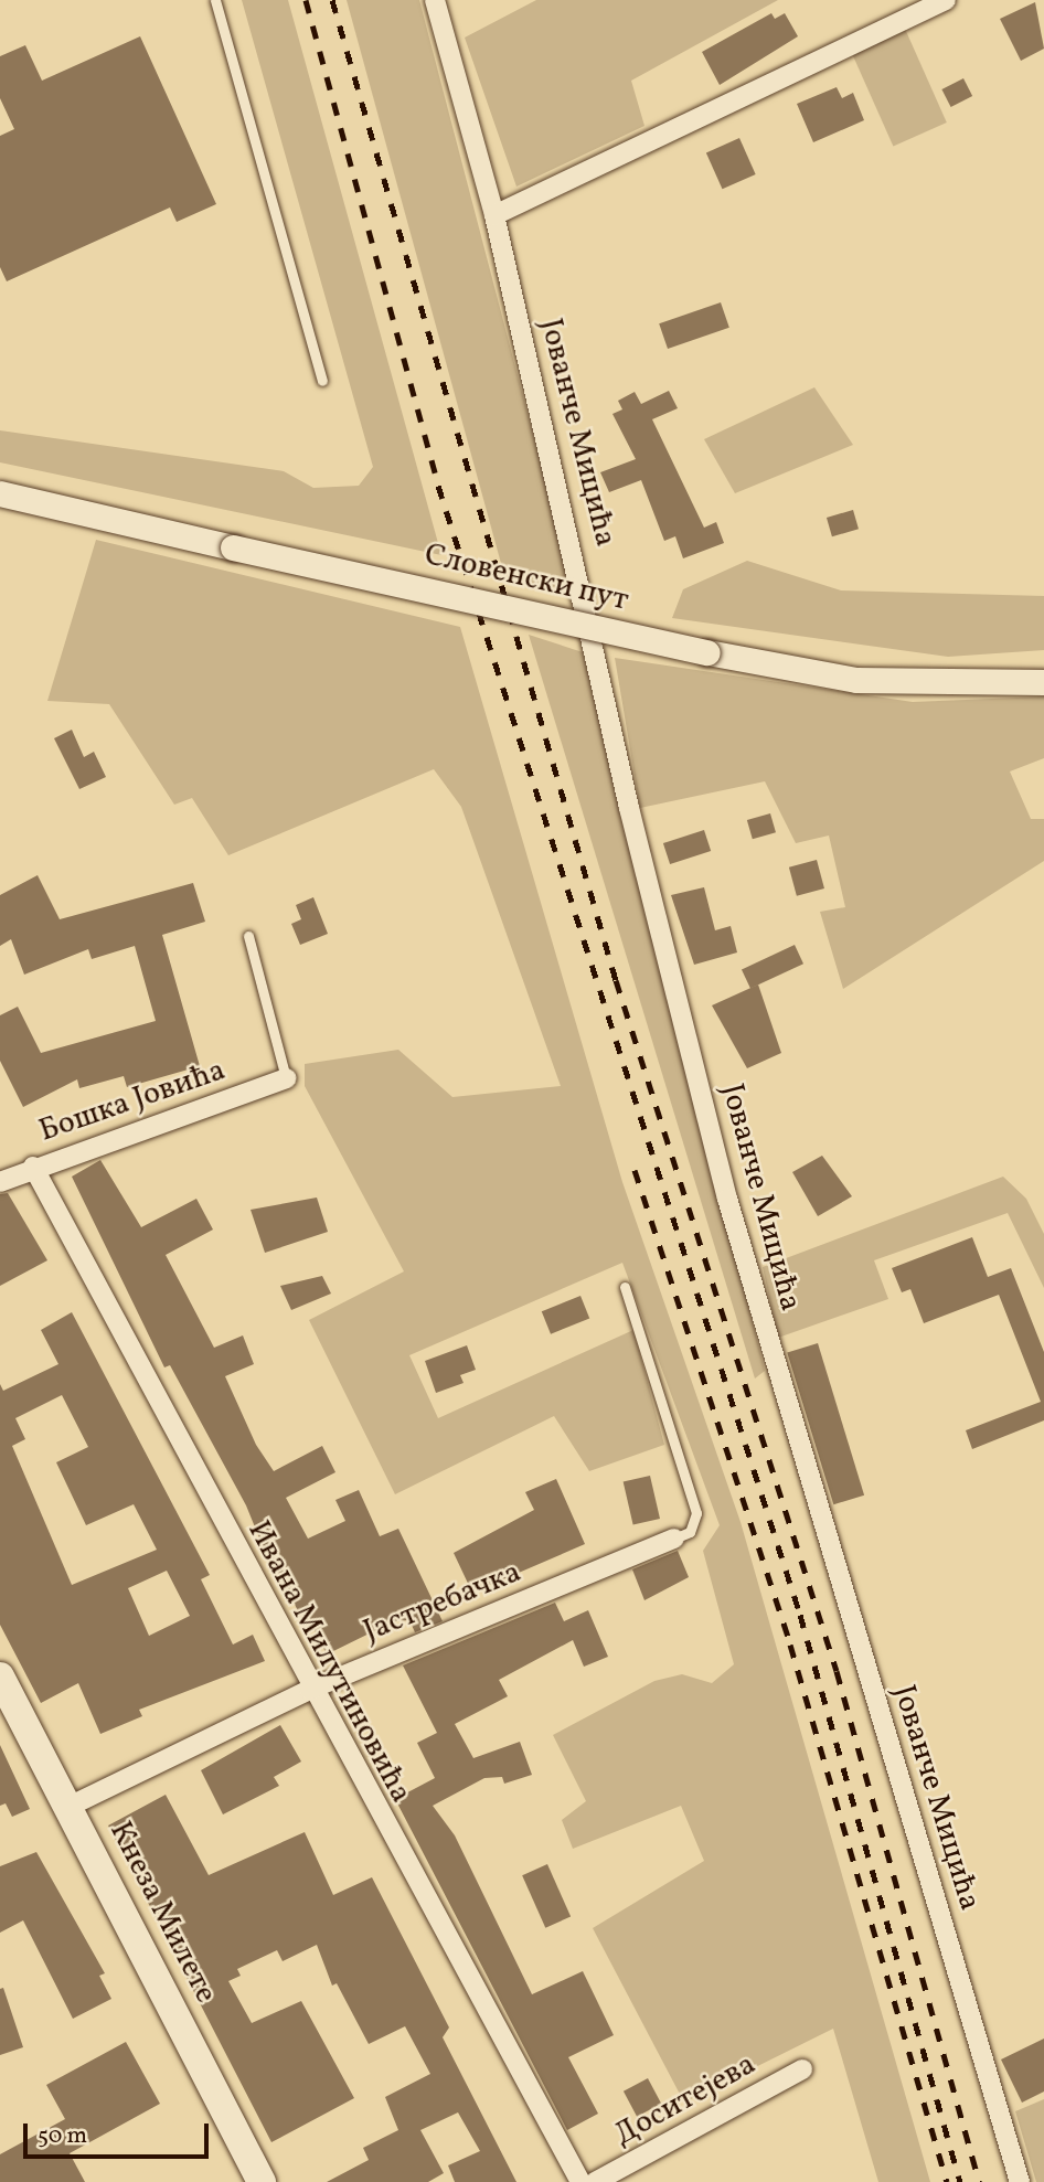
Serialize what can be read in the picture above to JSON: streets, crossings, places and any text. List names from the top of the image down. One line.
{"streets":{"main road":["Кнеза Милете"],"street":["Јованче Мицића","Словенски пут","Бошка Јовића","Јастребачка","Ивана Милутиновића","Доситејева"]},"crossings":[["Бошка Јовића","Ивана Милутиновића"],["Јастребачка","Ивана Милутиновића"],["Јастребачка","Кнеза Милете"]],"scale_bar":"50 m"}
